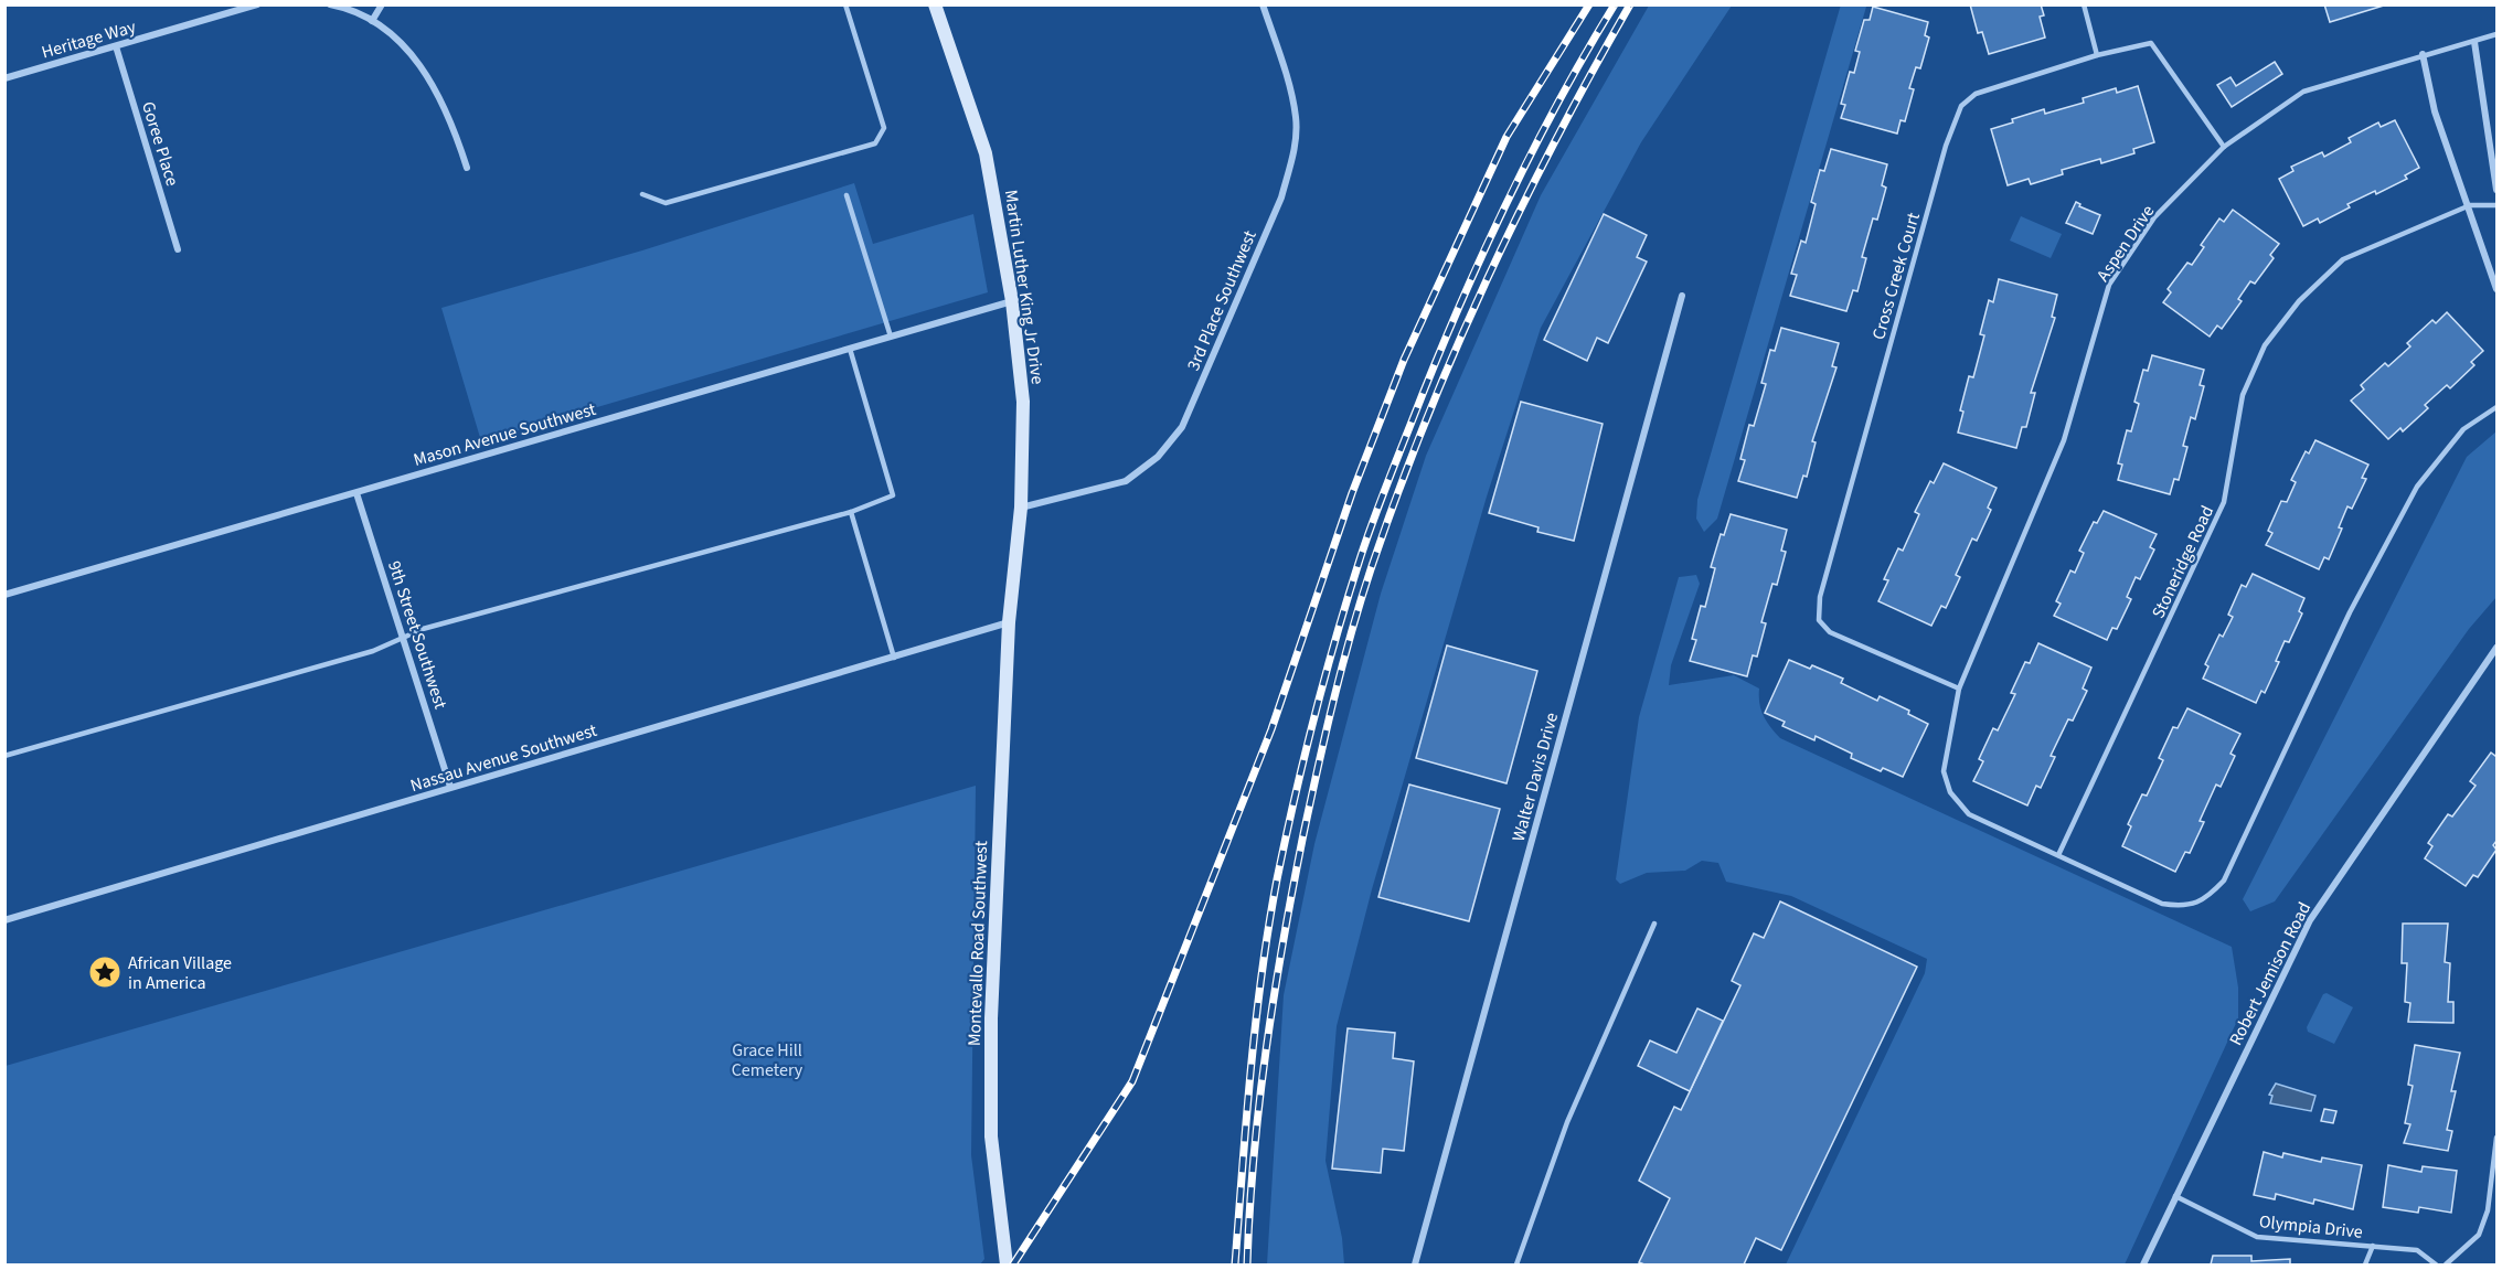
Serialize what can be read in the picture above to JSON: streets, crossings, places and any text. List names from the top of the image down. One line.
{"streets":{"main road":["Martin Luther King Jr Drive","Montevallo Road Southwest"],"street":["Heritage Way","Goree Place","3rd Place Southwest","Mason Avenue Southwest","9th Street Southwest","Nassau Avenue Southwest","Walter Davis Drive","Robert Jemison Road"],"lane":["Aspen Drive","Cross Creek Court","Stoneridge Road","Olympia Drive"]},"crossings":[["Heritage Way","Goree Place"],["Aspen Drive","Cross Creek Court"],["Aspen Drive","Stoneridge Road"],["Martin Luther King Jr Drive","3rd Place Southwest"],["Martin Luther King Jr Drive","Mason Avenue Southwest"],["Martin Luther King Jr Drive","Nassau Avenue Southwest"],["Martin Luther King Jr Drive","Montevallo Road Southwest"],["Mason Avenue Southwest","9th Street Southwest"],["9th Street Southwest","Nassau Avenue Southwest"],["Nassau Avenue Southwest","Montevallo Road Southwest"],["Robert Jemison Road","Olympia Drive"]],"parks":["Grace Hill Cemetery"],"places":{"place":["African Village in America"]}}
